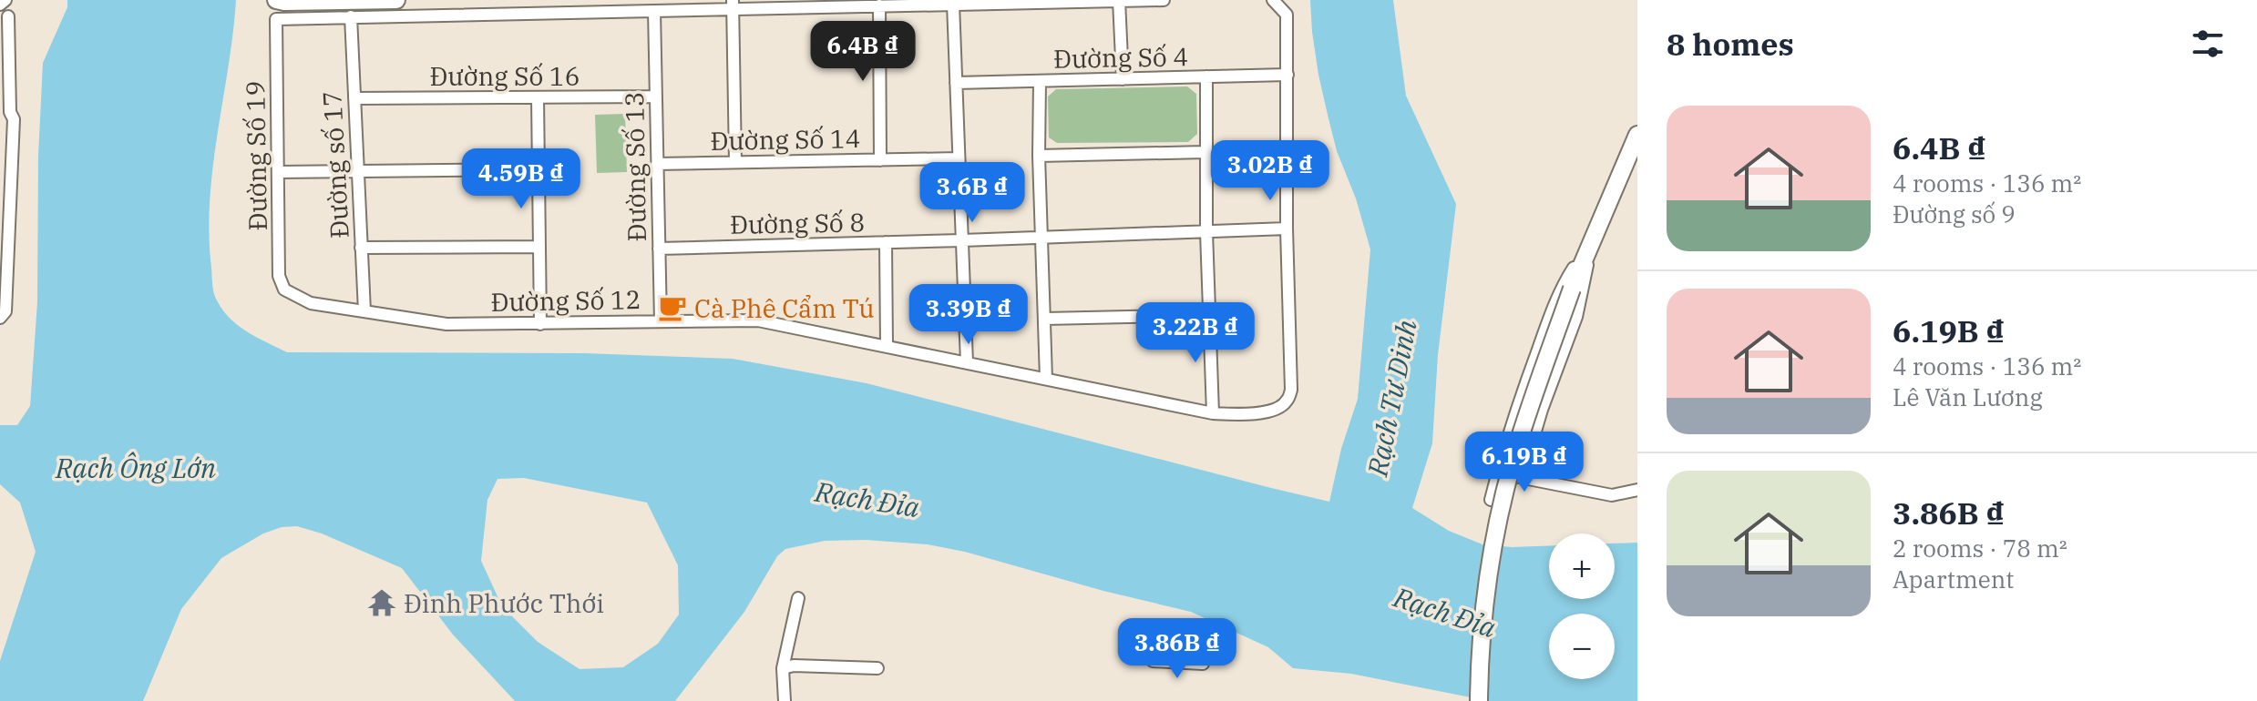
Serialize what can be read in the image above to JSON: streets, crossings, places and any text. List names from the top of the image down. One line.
{"streets":{"street":["Đường Số 4","Đường Số 16","Đường Số 14","Đường Số 19","Đường số 17","Đường Số 13","Đường Số 8","Đường Số 12"]},"crossings":[["Đường Số 16","Đường số 17"],["Đường Số 16","Đường Số 13"],["Đường Số 14","Đường Số 13"],["Đường Số 19","Đường số 17"],["Đường Số 19","Đường Số 12"],["Đường số 17","Đường Số 12"],["Đường Số 13","Đường Số 8"],["Đường Số 13","Đường Số 12"],["Đường Số 8","Đường Số 12"]],"water":["Rạch Tư Dinh","Rạch Ông Lớn","Rạch Đỉa"],"places":{"cafe":["Cà Phê Cẩm Tú"],"temple":["Đình Phước Thới"]},"page":{"heading":"8 homes","price":["6.4B ₫","3.02B ₫","4.59B ₫","3.6B ₫","3.39B ₫","3.22B ₫","6.19B ₫","3.86B ₫"],"list":[{"name":"6.4B ₫","note":"4 rooms · 136 m² · Đường số 9"},{"name":"6.19B ₫","note":"4 rooms · 136 m² · Lê Văn Lương"},{"name":"3.86B ₫","note":"2 rooms · 78 m² · Apartment"}],"map_buttons":["+","−"]}}
